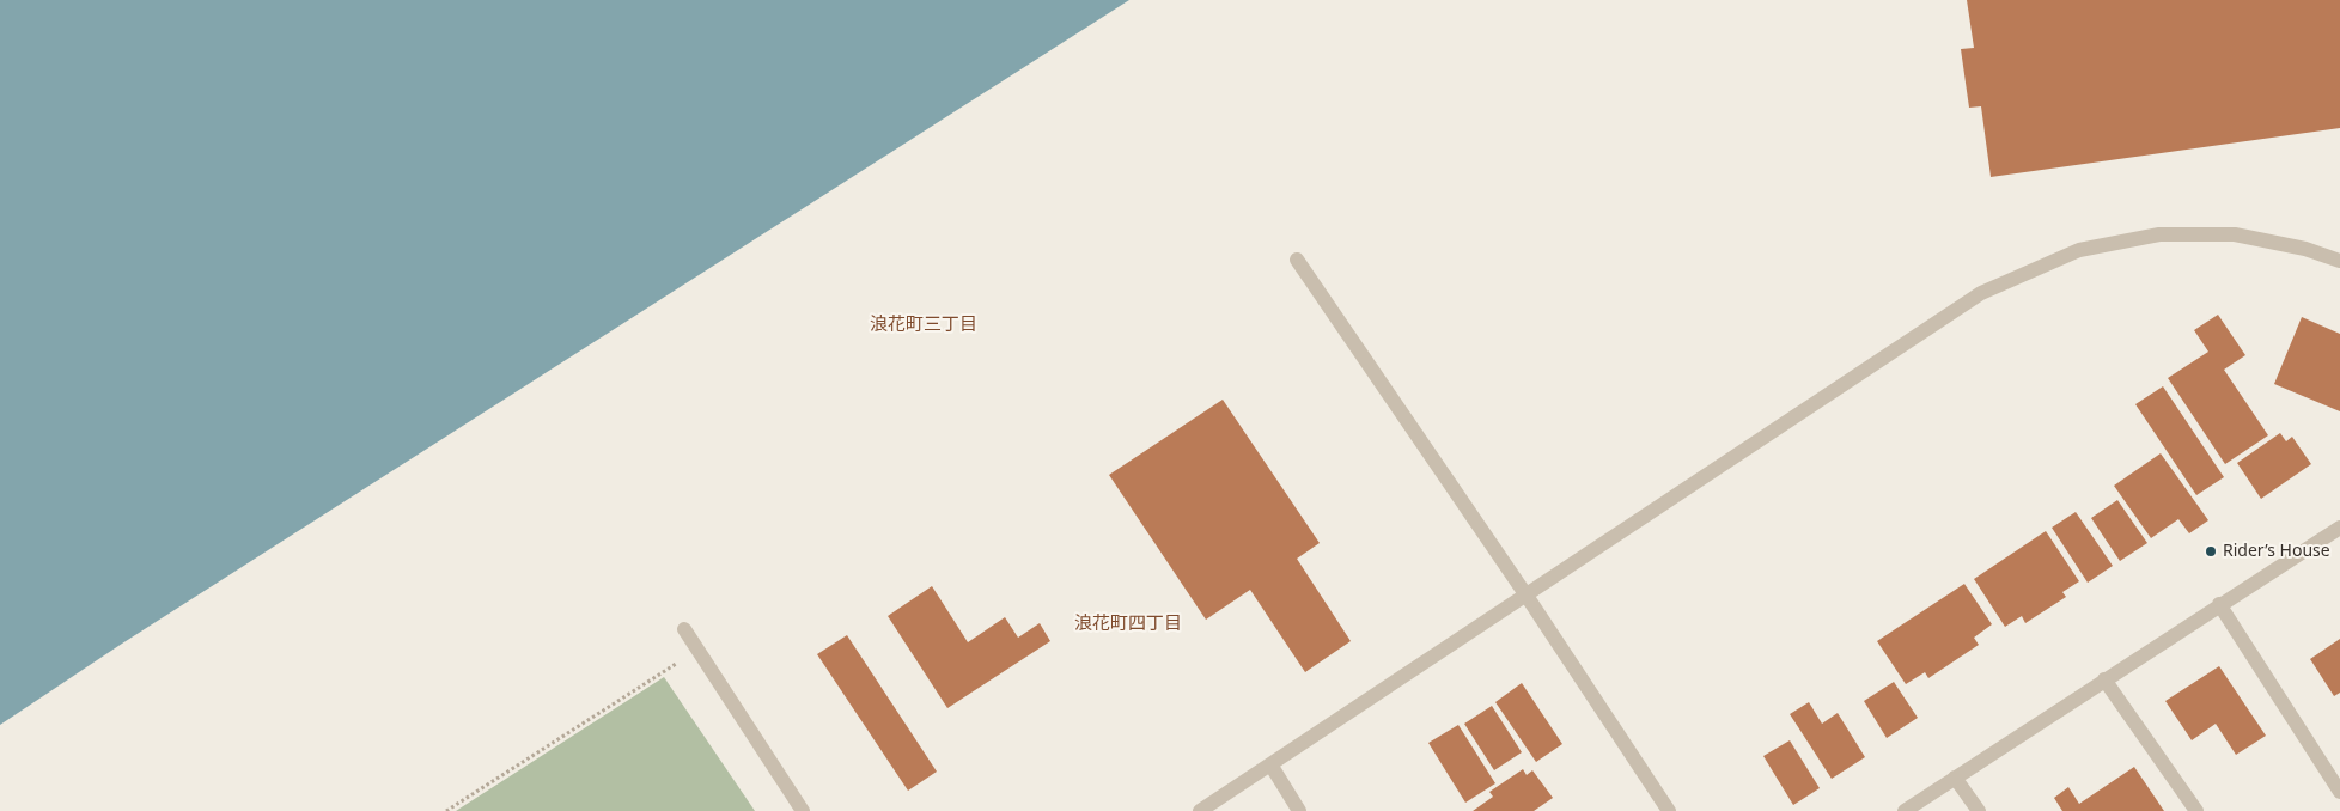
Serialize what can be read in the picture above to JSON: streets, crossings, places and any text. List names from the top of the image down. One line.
{"districts":["浪花町三丁目","浪花町四丁目"],"places":["Rider’s House"]}
